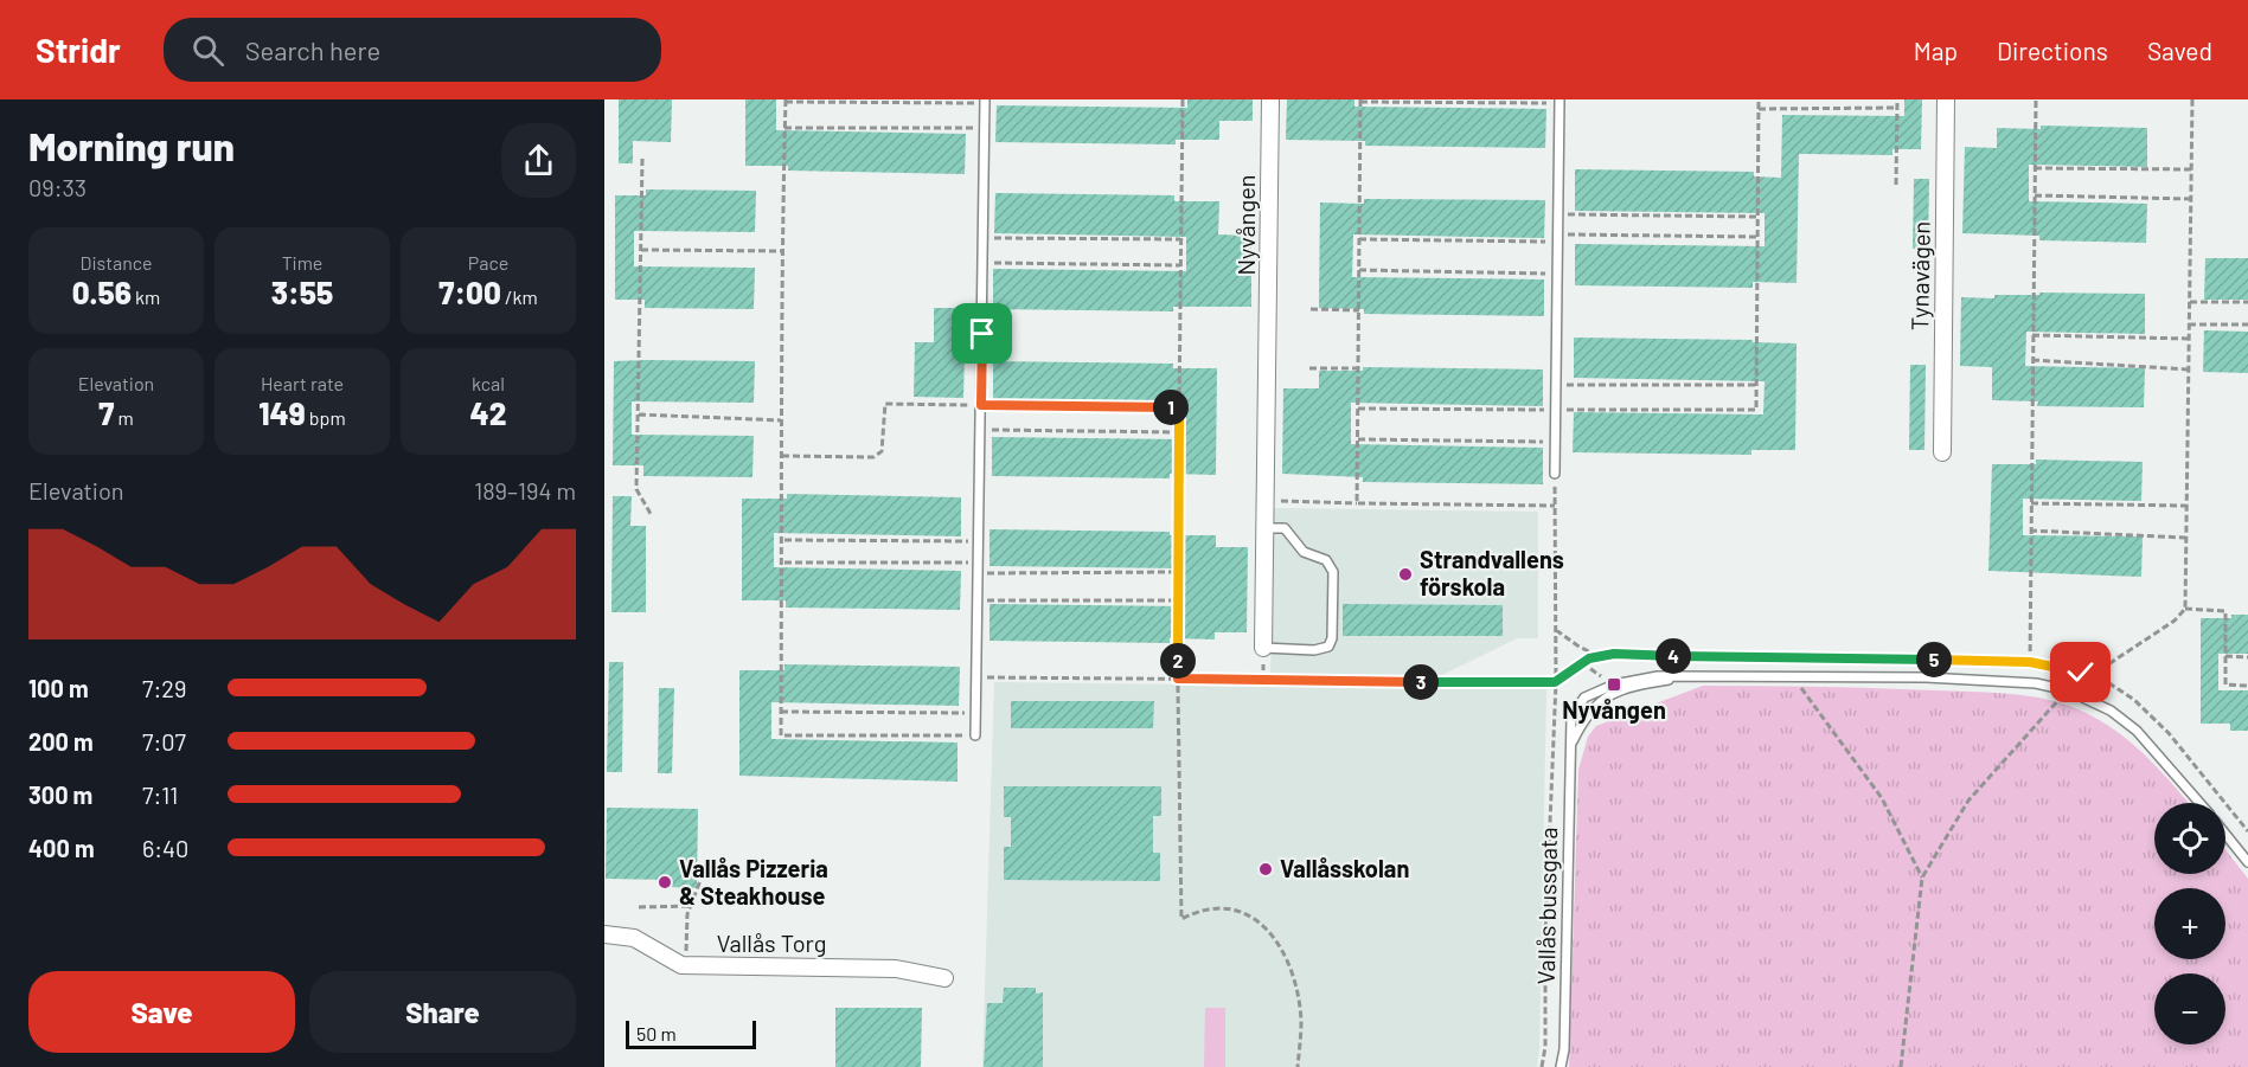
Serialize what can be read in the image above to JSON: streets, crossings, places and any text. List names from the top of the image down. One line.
{"streets":{"street":["Nyvången","Tynavägen","Vallås Torg"],"lane":["Vallås bussgata"]},"places":{"other":["Strandvallens förskola","Vallåsskolan","Vallås Pizzeria & Steakhouse"],"transit":["Nyvången"]},"scale_bar":"50 m","page":{"header":"Stridr","search":"Search here","nav":["Map","Directions","Saved"],"heading":["Morning run","09:33"],"stats":[["Distance","0.56 km"],["Time","3:55"],["Pace","7:00 /km"],["Elevation","7 m"],["Heart rate","149 bpm"],["kcal","42"]],"pins":["1","4","5","2","3"],"chart":["Elevation","189–194 m"],"list":[{"name":"100 m","note":"7:29"},{"name":"200 m","note":"7:07"},{"name":"300 m","note":"7:11"},{"name":"400 m","note":"6:40"}],"map_buttons":["+","−"],"buttons":["Save","Share"],"scale":"50 m"}}
